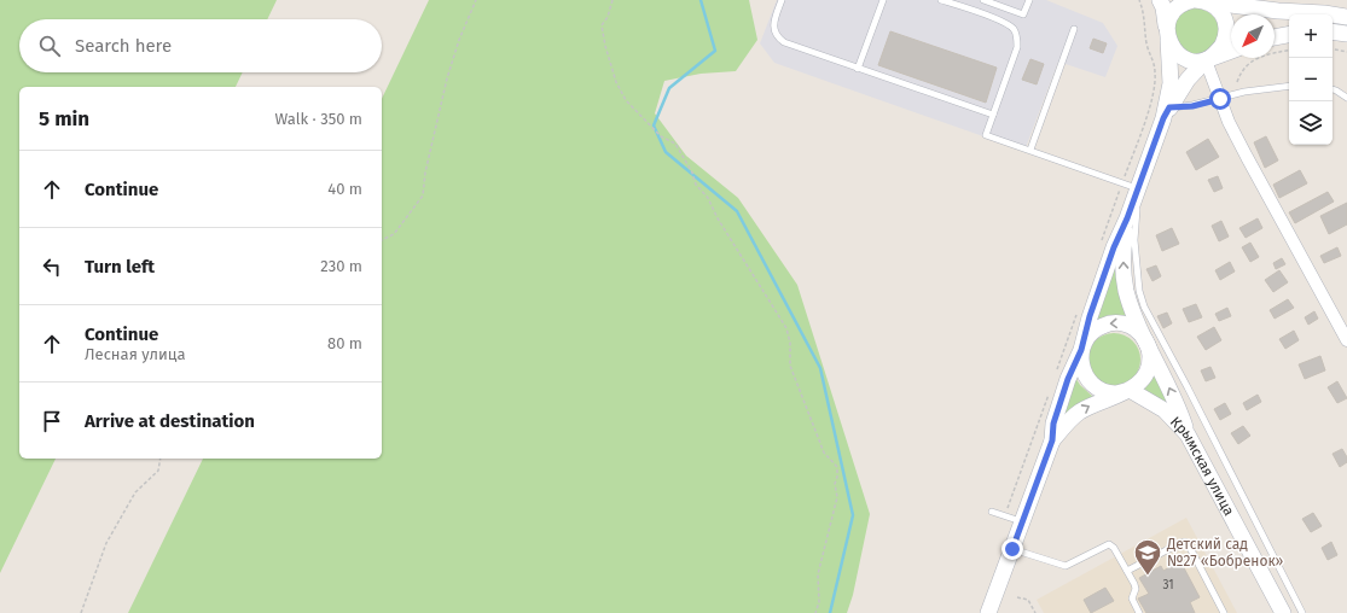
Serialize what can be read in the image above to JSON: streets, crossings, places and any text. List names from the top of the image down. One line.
{"streets":{"street":["Крымская улица"]},"places":{"school or university":["Детский сад №27 «Бобренок»"]},"house_numbers":["31"],"north":"bottom left","page":{"map_buttons":["+","−"],"search":"Search here","heading":["5 min","Walk · 350 m"],"list":[["Continue","40 m"],["Turn left","230 m"],["Continue","Лесная улица","80 m"],"Arrive at destination"]}}
